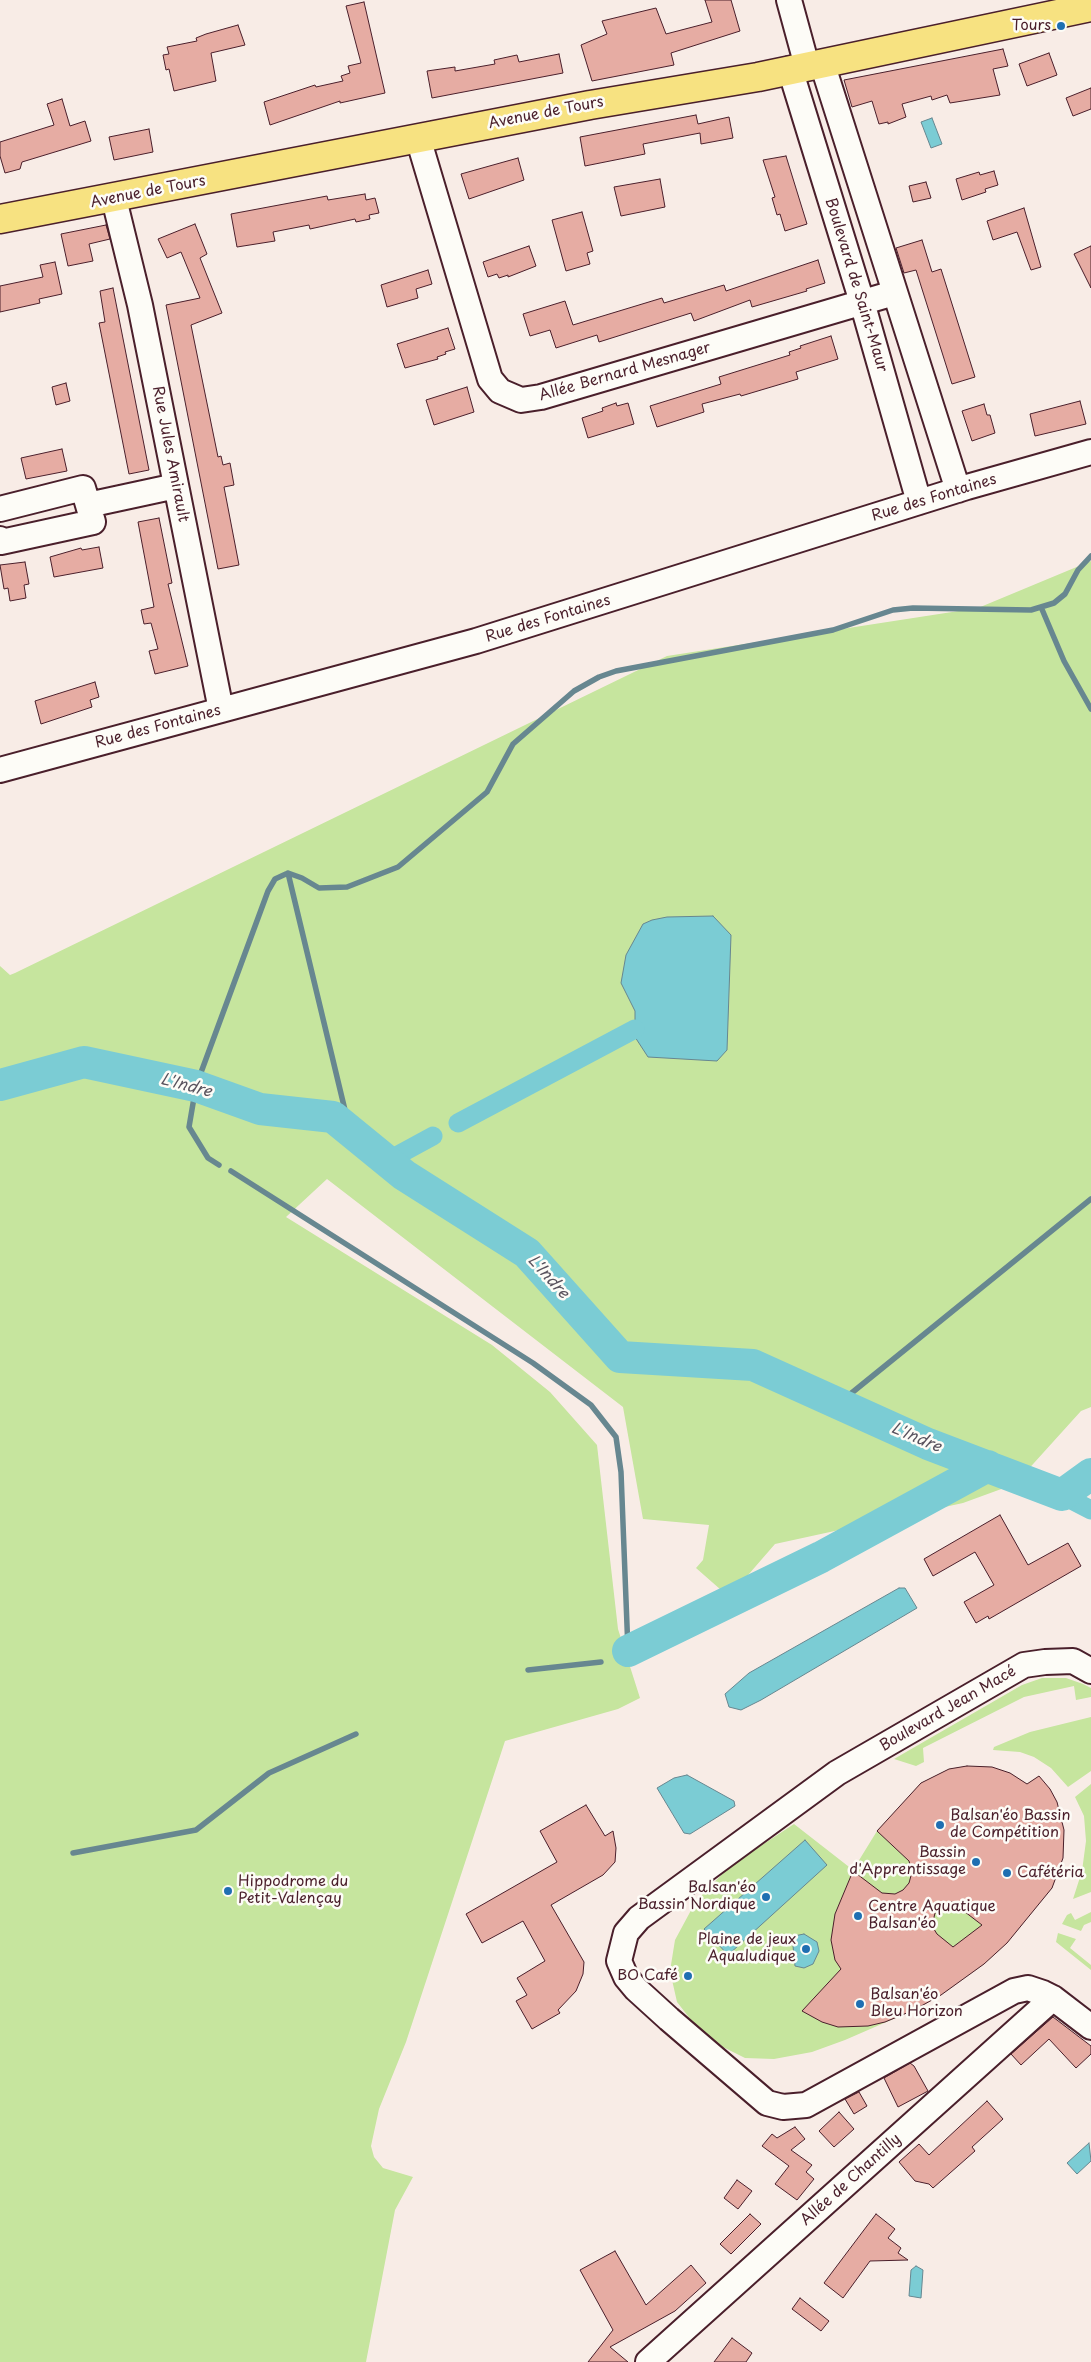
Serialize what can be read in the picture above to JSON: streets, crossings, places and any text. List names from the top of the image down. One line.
{"streets":{"main road":["Avenue de Tours"],"street":["Boulevard de Saint-Maur","Allée Bernard Mesnager","Rue Jules Amirault","Rue des Fontaines","Boulevard Jean Macé","Allée de Chantilly"]},"crossings":[["Avenue de Tours","Boulevard de Saint-Maur"],["Avenue de Tours","Allée Bernard Mesnager"],["Avenue de Tours","Rue Jules Amirault"],["Boulevard de Saint-Maur","Allée Bernard Mesnager"],["Boulevard de Saint-Maur","Rue des Fontaines"],["Rue Jules Amirault","Rue des Fontaines"],["Boulevard Jean Macé","Allée de Chantilly"]],"water":["L'Indre"],"places":["Tours","Balsan'éo Bassin de Compétition","Bassin d'Apprentissage","Cafétéria","Hippodrome du Petit-Valençay","Balsan'éo Bassin Nordique","Centre Aquatique Balsan'éo","Plaine de jeux Aqualudique","BO Café","Balsan'éo Bleu Horizon"]}
